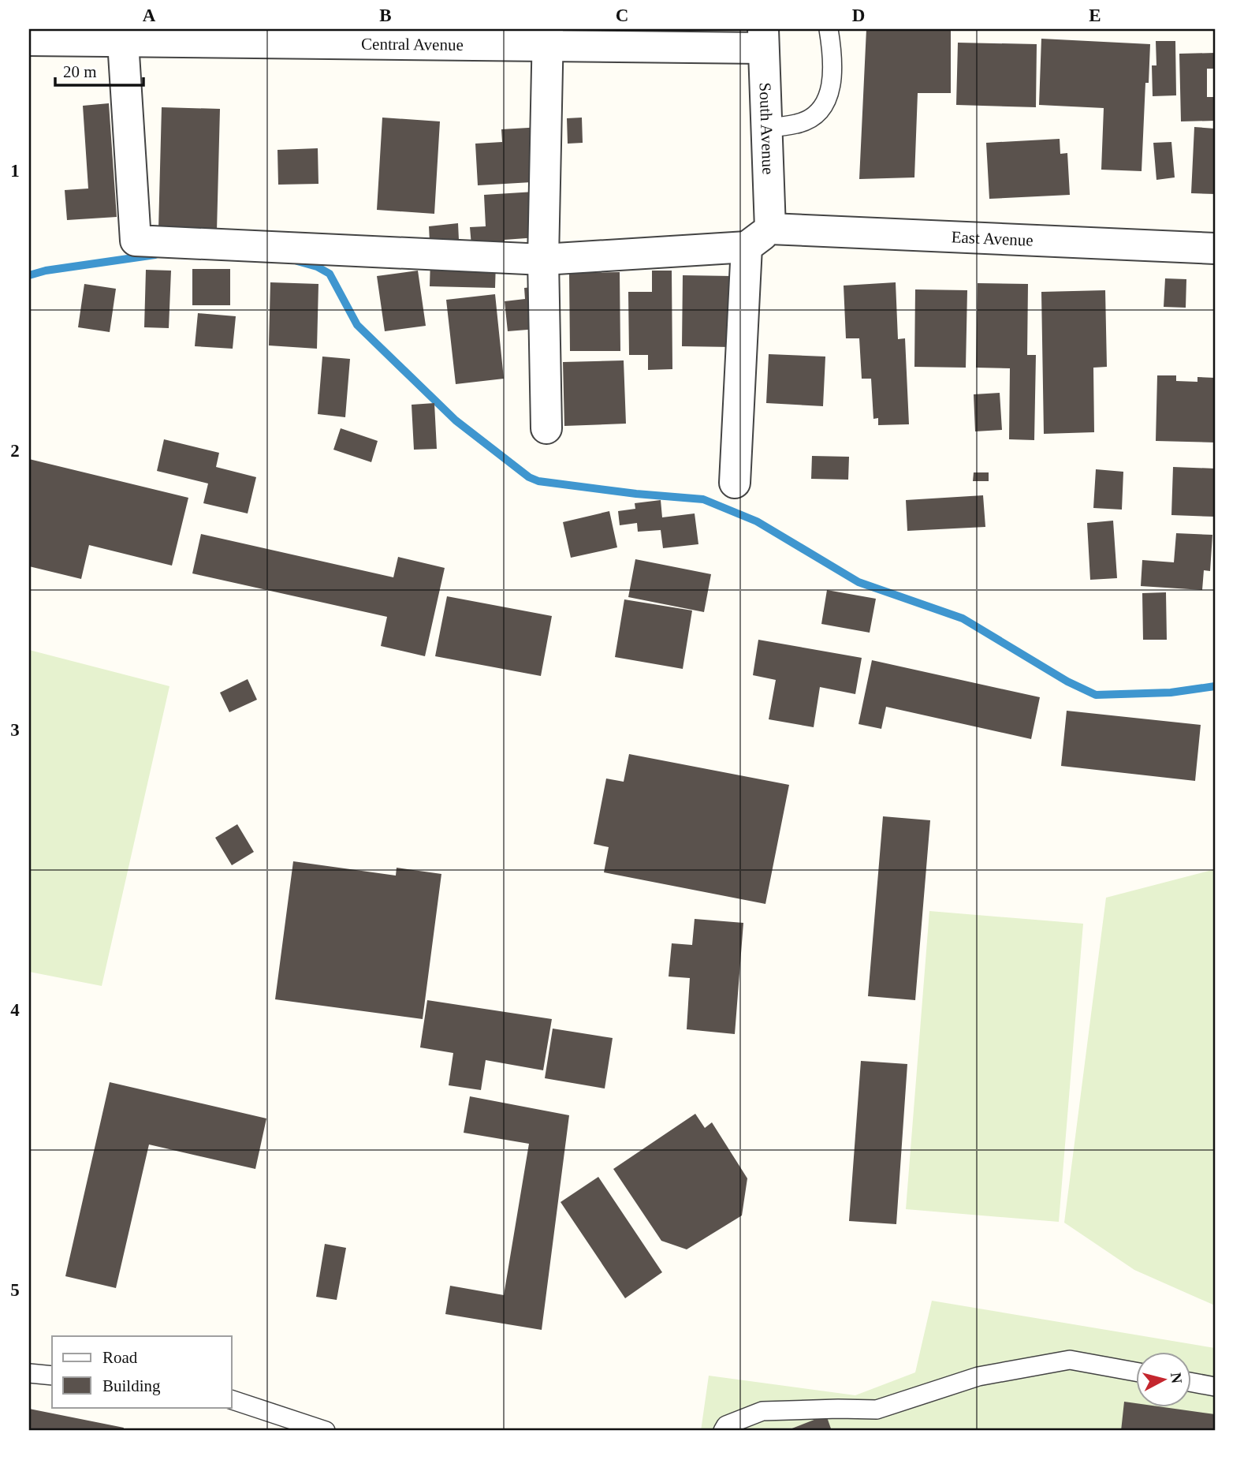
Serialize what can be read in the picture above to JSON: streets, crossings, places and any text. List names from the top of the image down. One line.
{"streets":{"street":["Central Avenue","South Avenue","East Avenue"]},"crossings":[["Central Avenue","South Avenue"],["South Avenue","East Avenue"]],"legend":["Road","Building"],"scale_bar":"20 m","north":"right","grid":{"columns":["A","B","C","D","E"],"rows":["1","2","3","4","5"]}}
